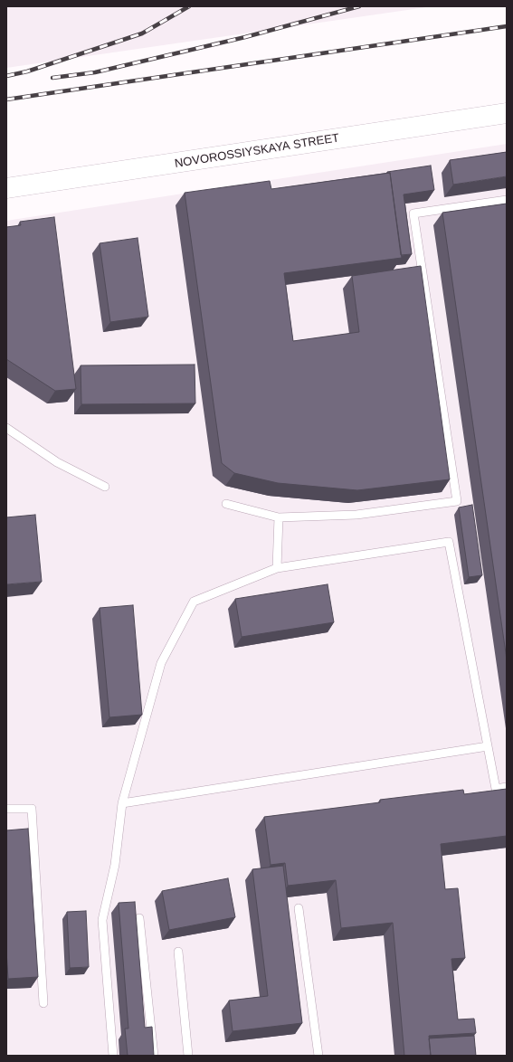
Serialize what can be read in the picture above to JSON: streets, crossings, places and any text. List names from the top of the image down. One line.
{"streets":{"street":["NOVOROSSIYSKAYA STREET"]}}
